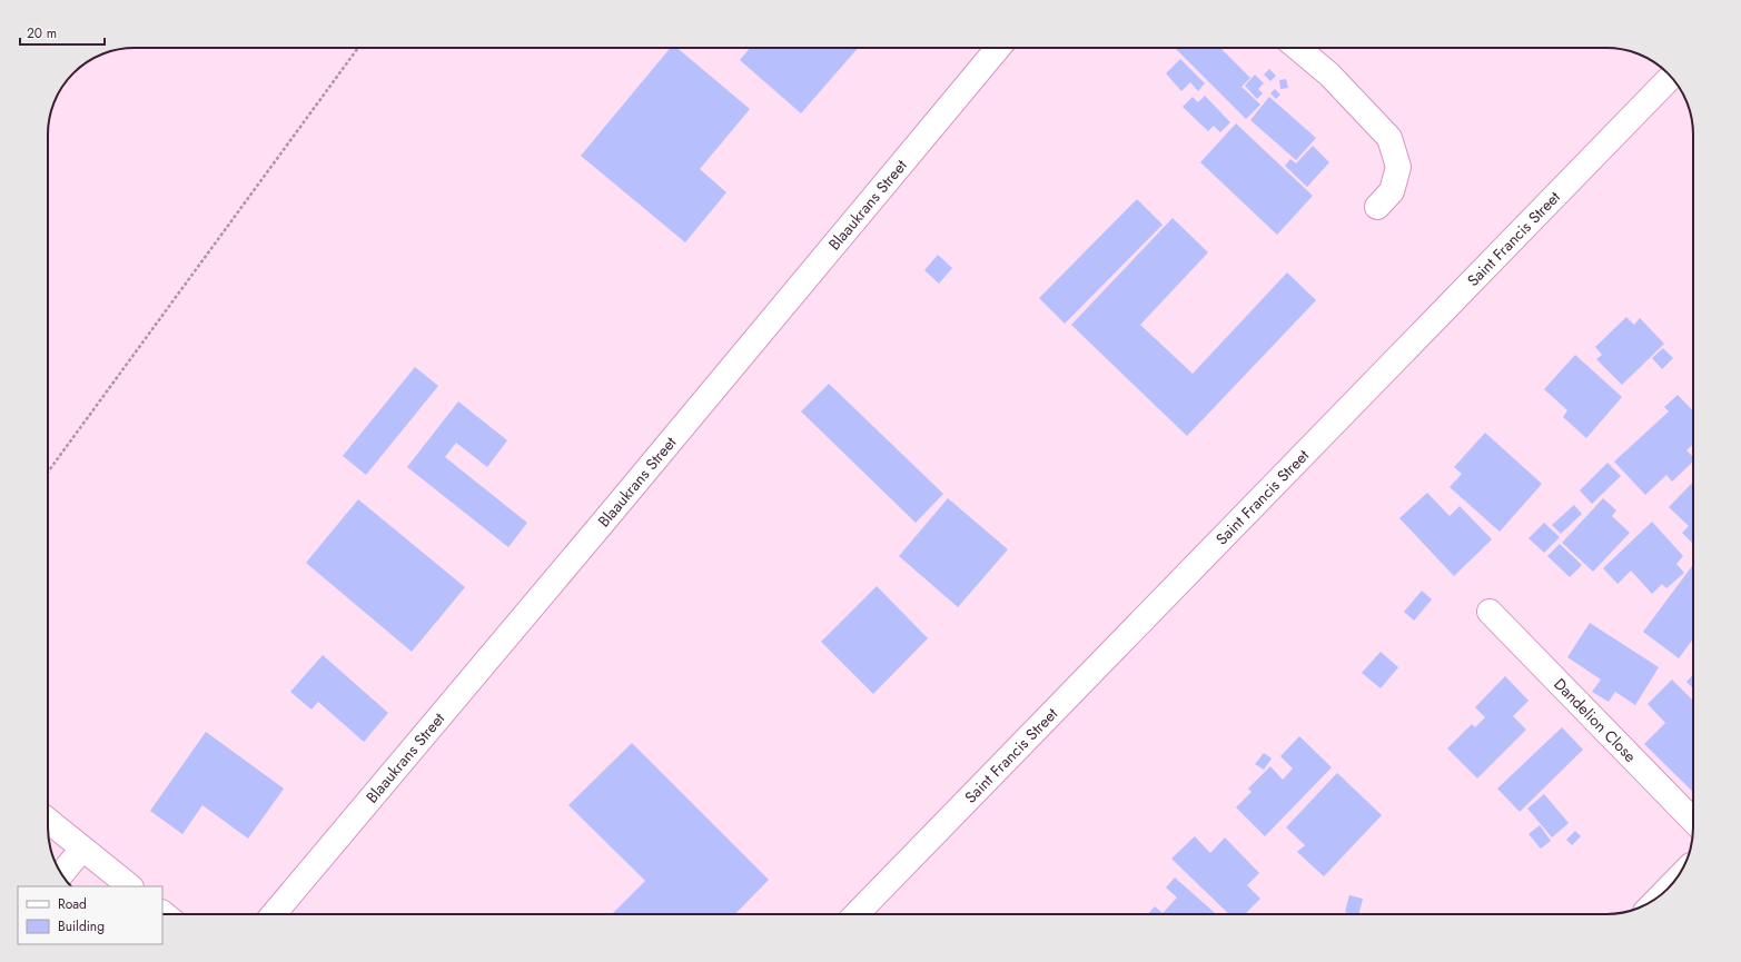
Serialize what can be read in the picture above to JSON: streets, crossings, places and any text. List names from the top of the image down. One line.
{"streets":{"street":["Blaaukrans Street","Saint Francis Street","Dandelion Close"]},"legend":["Road","Building"],"scale_bar":"20 m"}
